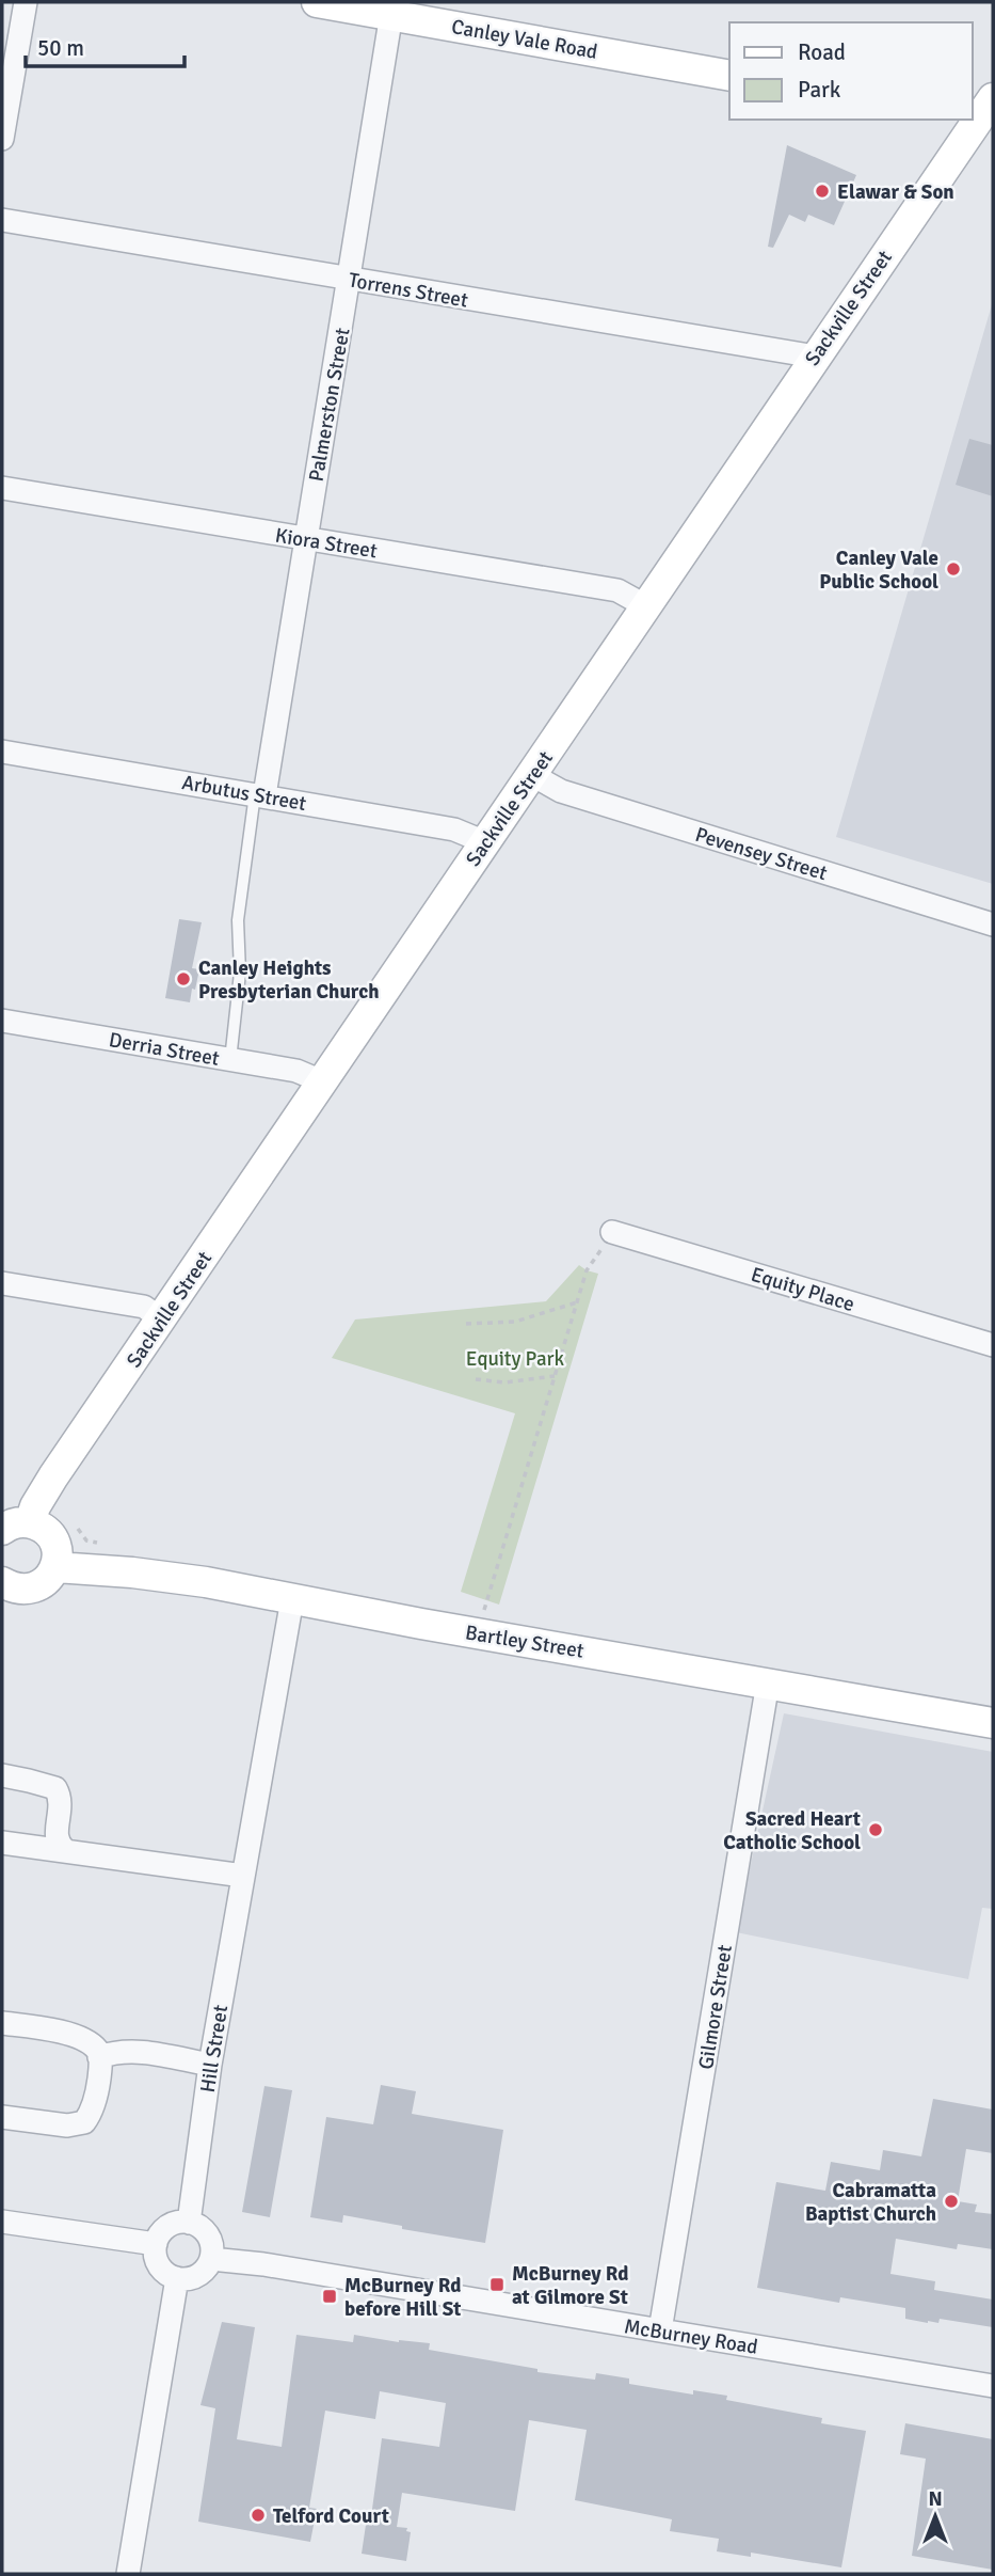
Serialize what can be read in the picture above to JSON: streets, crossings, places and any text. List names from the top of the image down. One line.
{"streets":{"main road":["Canley Vale Road","Sackville Street","Bartley Street"],"street":["Torrens Street","Palmerston Street","Kiora Street","Arbutus Street","Pevensey Street","Derria Street","Equity Place","Gilmore Street","Hill Street","McBurney Road"]},"crossings":[["Canley Vale Road","Palmerston Street"],["Torrens Street","Sackville Street"],["Torrens Street","Palmerston Street"],["Sackville Street","Kiora Street"],["Sackville Street","Arbutus Street"],["Sackville Street","Pevensey Street"],["Sackville Street","Derria Street"],["Palmerston Street","Kiora Street"],["Palmerston Street","Arbutus Street"],["Palmerston Street","Derria Street"],["Bartley Street","Gilmore Street"],["Bartley Street","Hill Street"],["Gilmore Street","McBurney Road"],["Hill Street","McBurney Road"]],"parks":["Equity Park"],"places":{"other":["Elawar & Son","Canley Vale Public School","Canley Heights Presbyterian Church","Sacred Heart Catholic School","Cabramatta Baptist Church","Telford Court"],"transit":["McBurney Rd at Gilmore St","McBurney Rd before Hill St"]},"legend":["Road","Park"],"scale_bar":"50 m","north":"top"}
